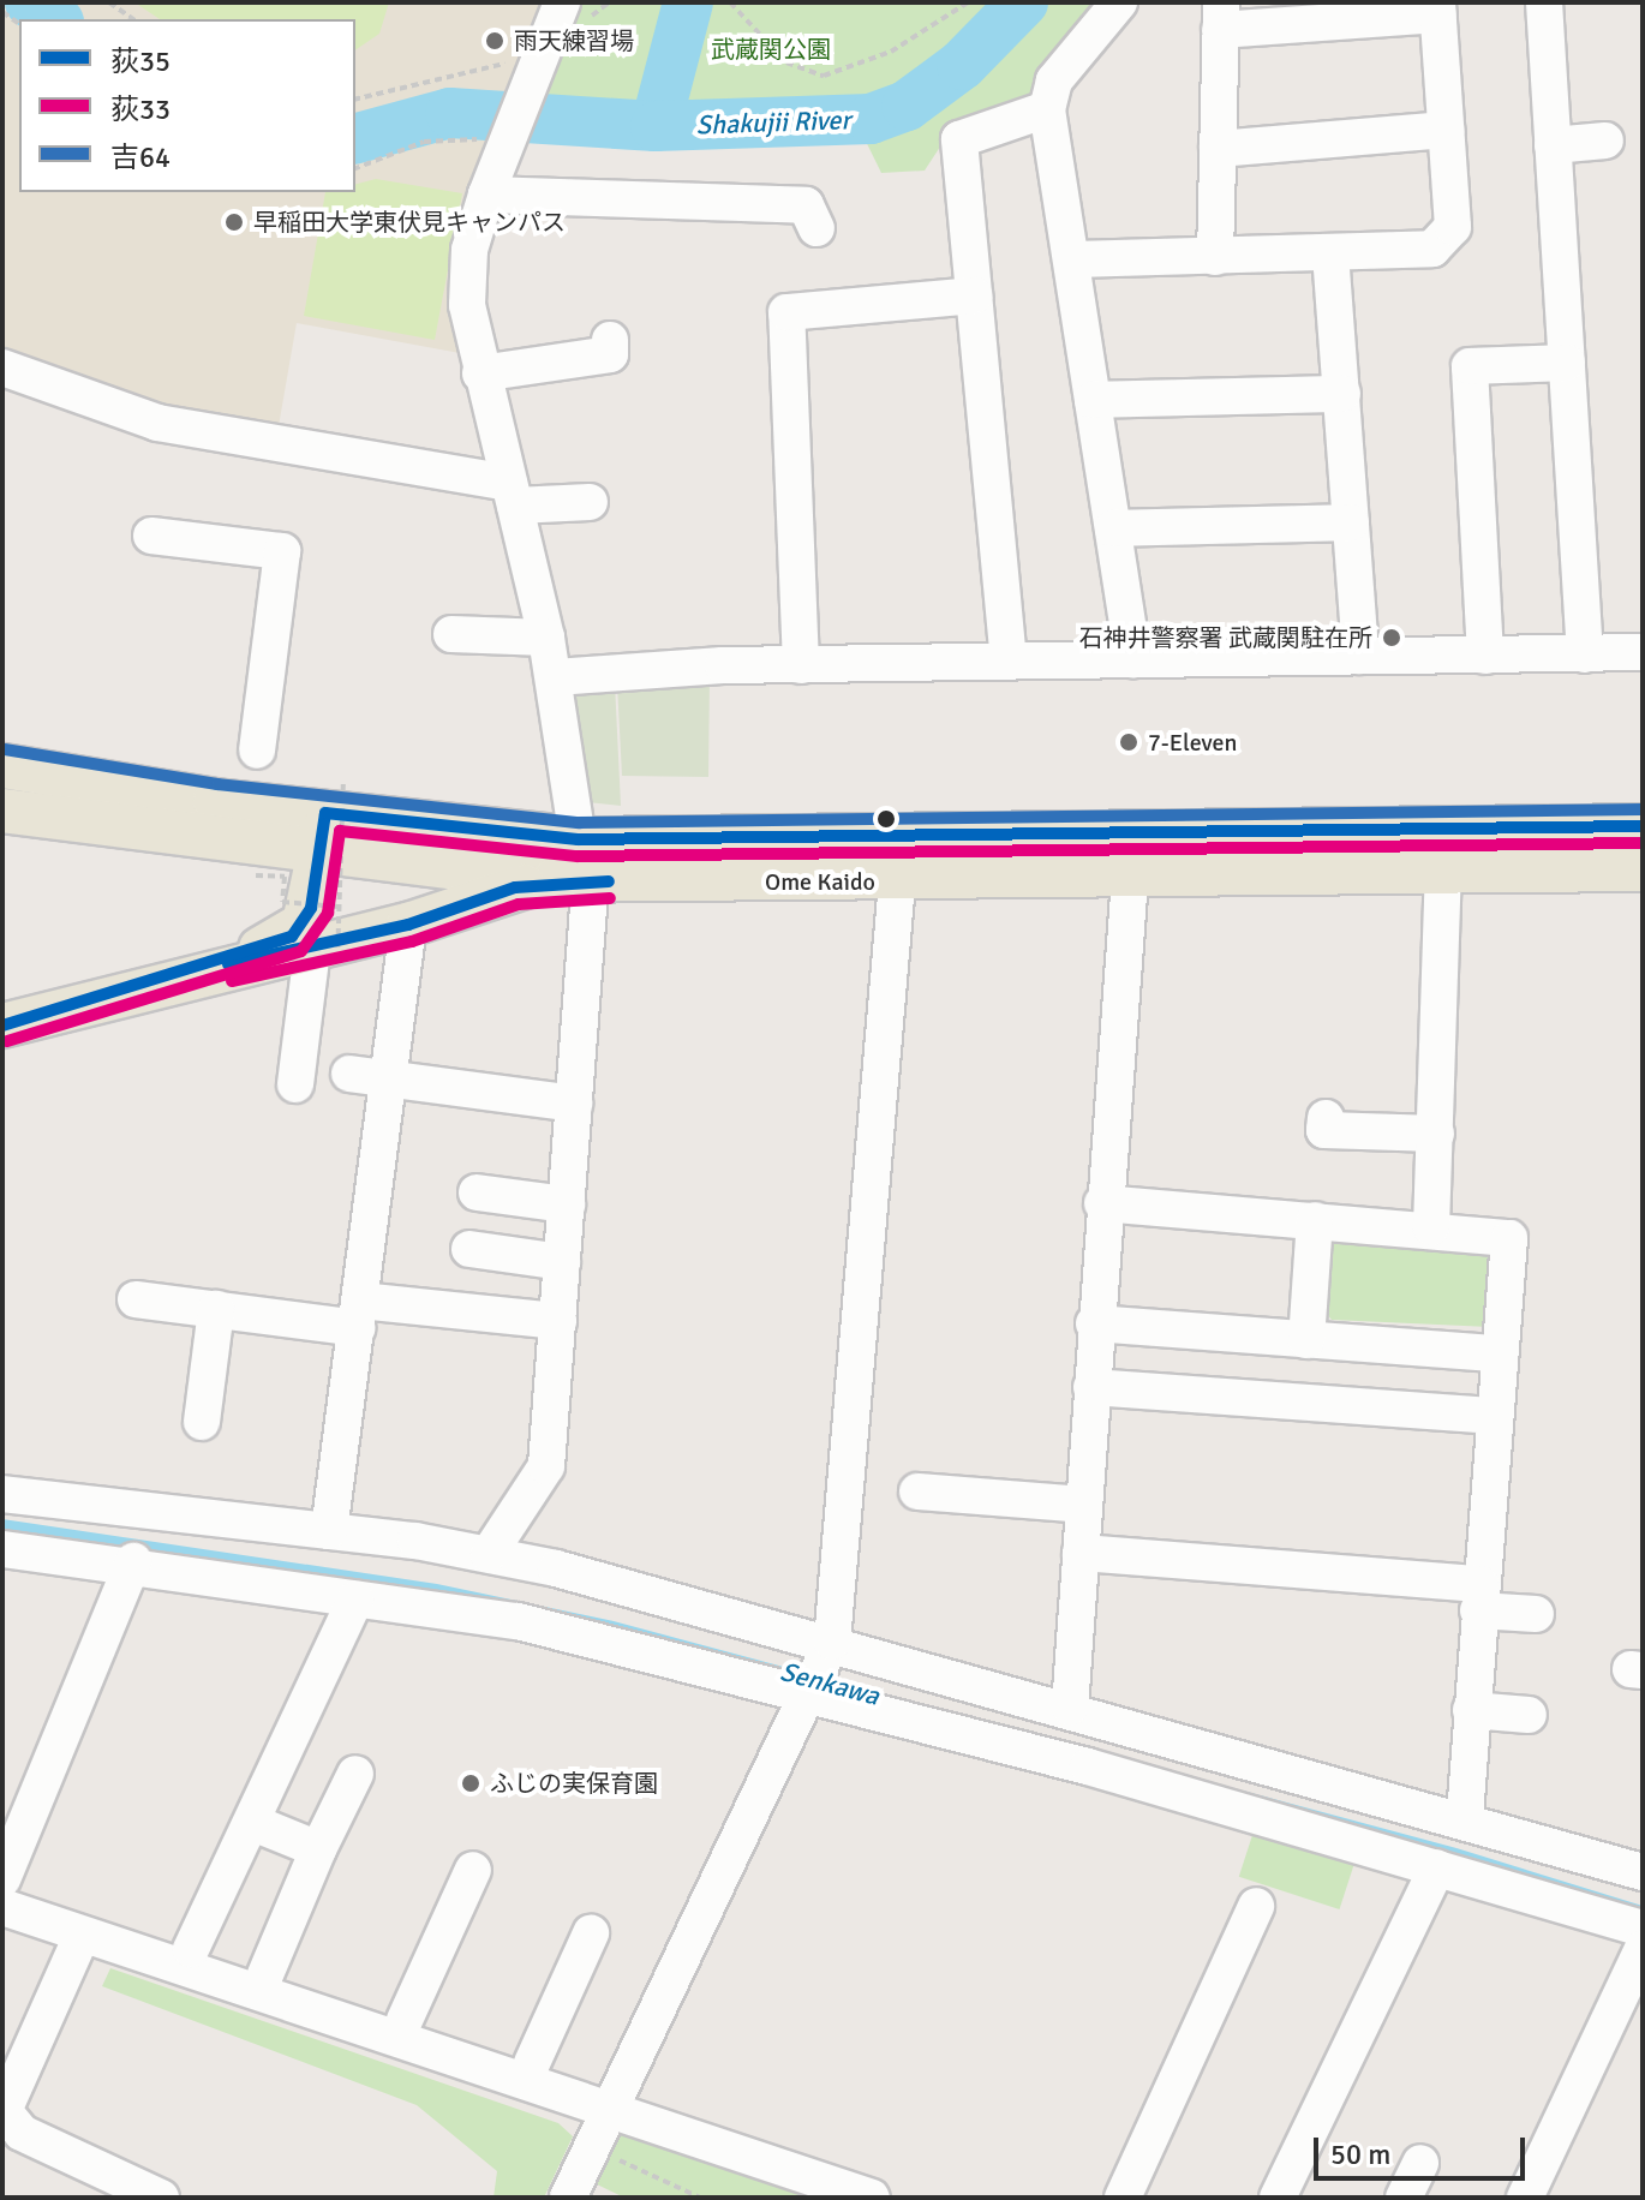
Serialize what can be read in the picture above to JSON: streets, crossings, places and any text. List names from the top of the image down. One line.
{"streets":{"main road":["Ome Kaido"]},"water":["Shakujii River","Senkawa"],"parks":["武蔵関公園"],"places":["雨天練習場","早稲田大学東伏見キャンパス","石神井警察署 武蔵関駐在所","7-Eleven","ふじの実保育園"],"lines":["transit line 吉64","transit line 荻35","transit line 荻33"],"legend":["荻35","荻33","吉64"],"scale_bar":"50 m"}
